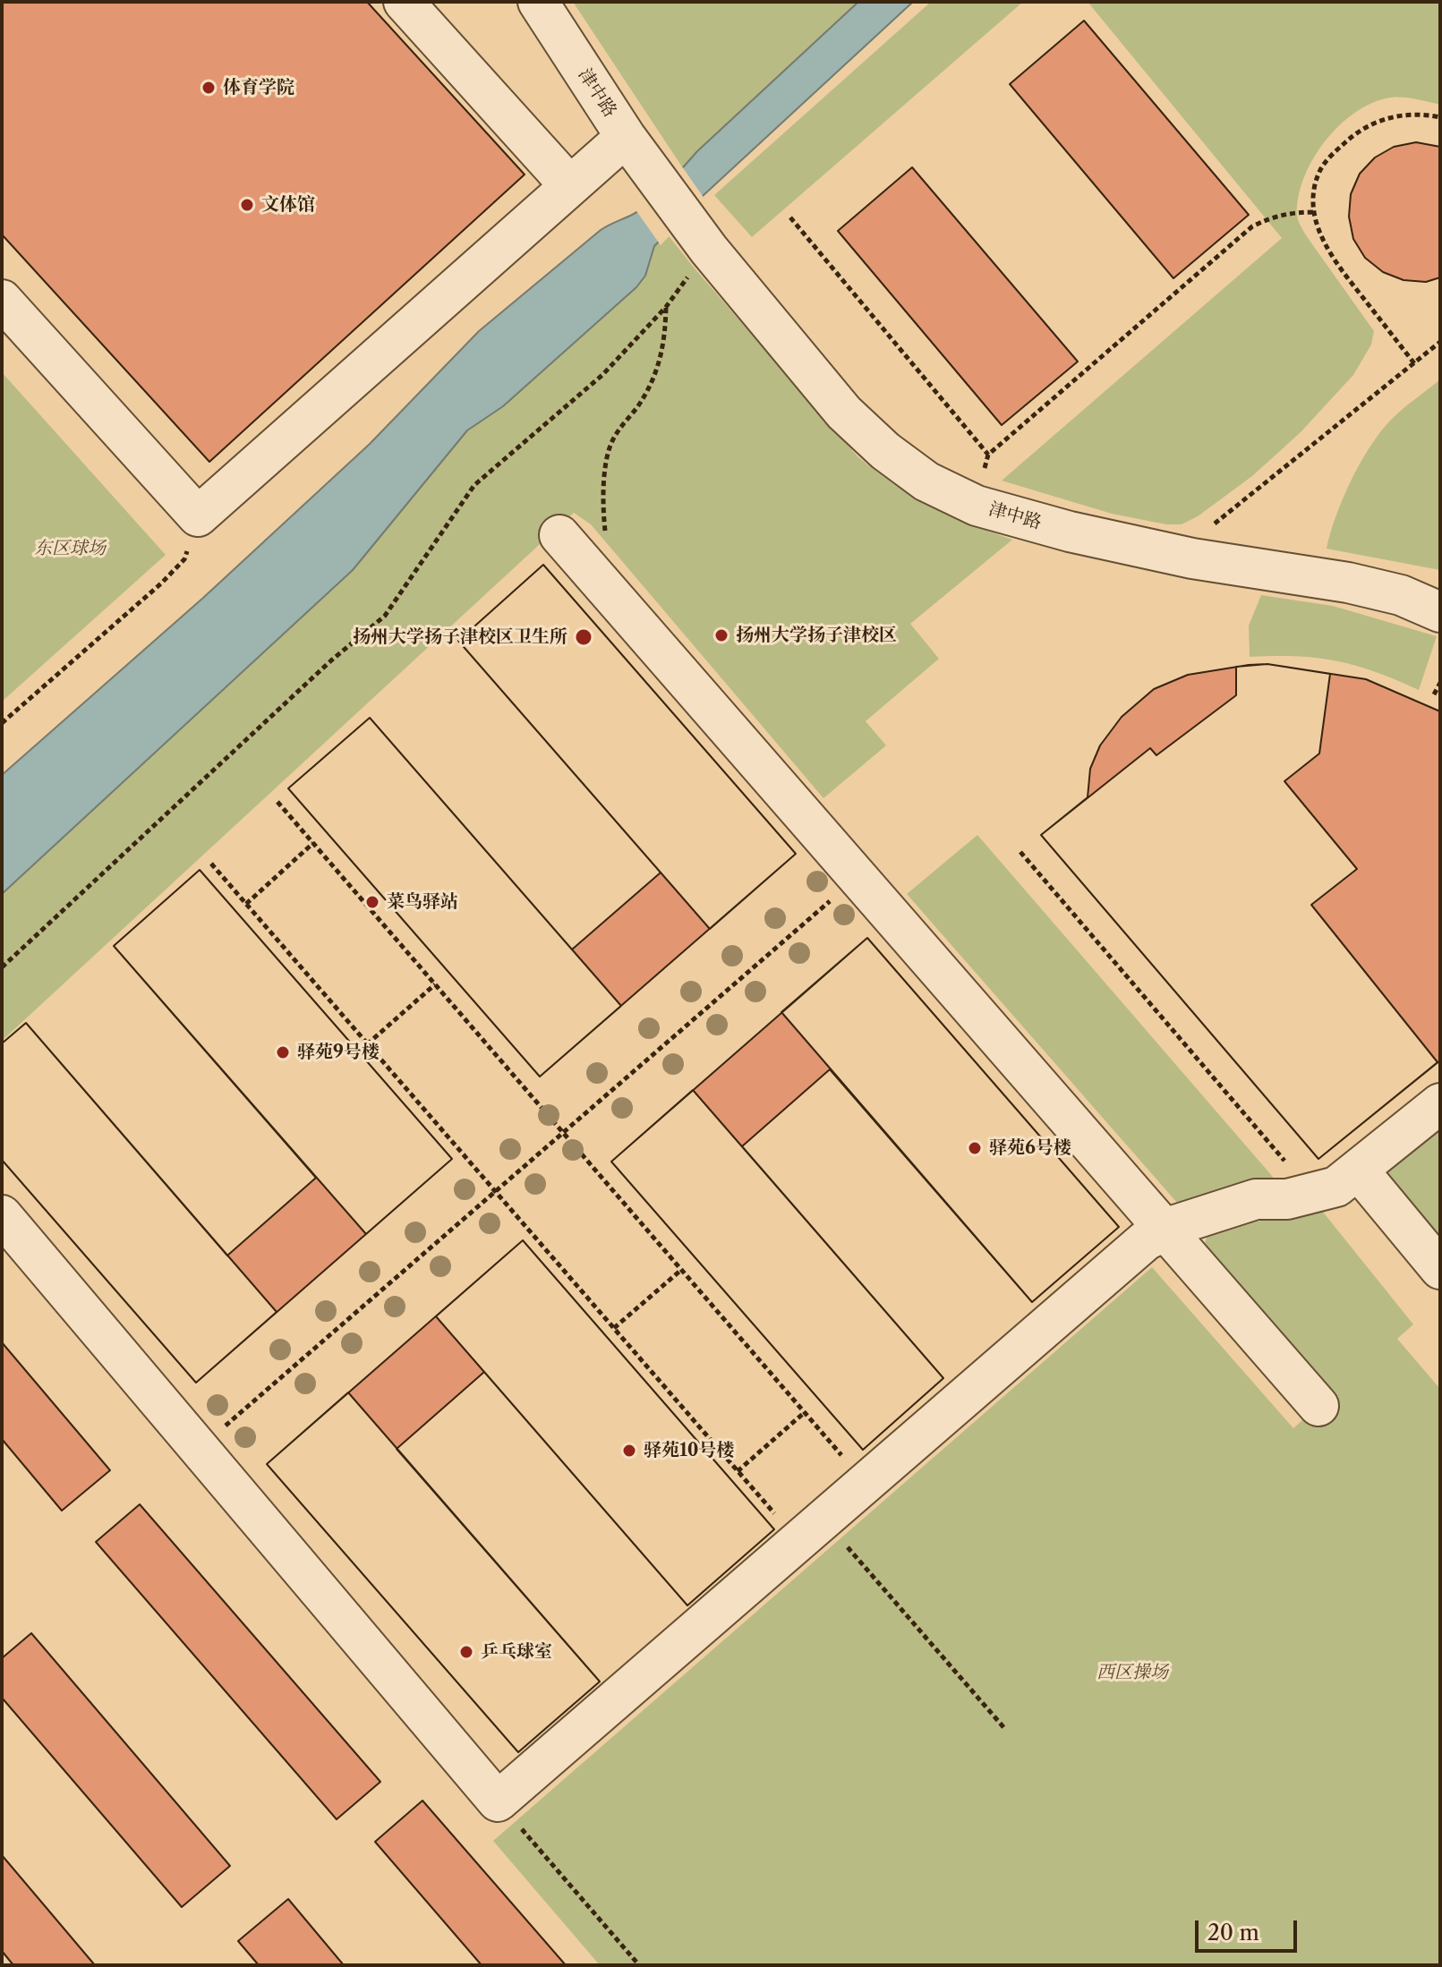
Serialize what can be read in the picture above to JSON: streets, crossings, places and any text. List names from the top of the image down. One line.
{"streets":{"lane":["津中路"]},"parks":["东区球场","西区操场"],"places":["体育学院","文体馆","扬州大学扬子津校区","扬州大学扬子津校区卫生所","菜鸟驿站","驿苑9号楼","驿苑6号楼","驿苑10号楼","乒乓球室"],"scale_bar":"20 m"}
